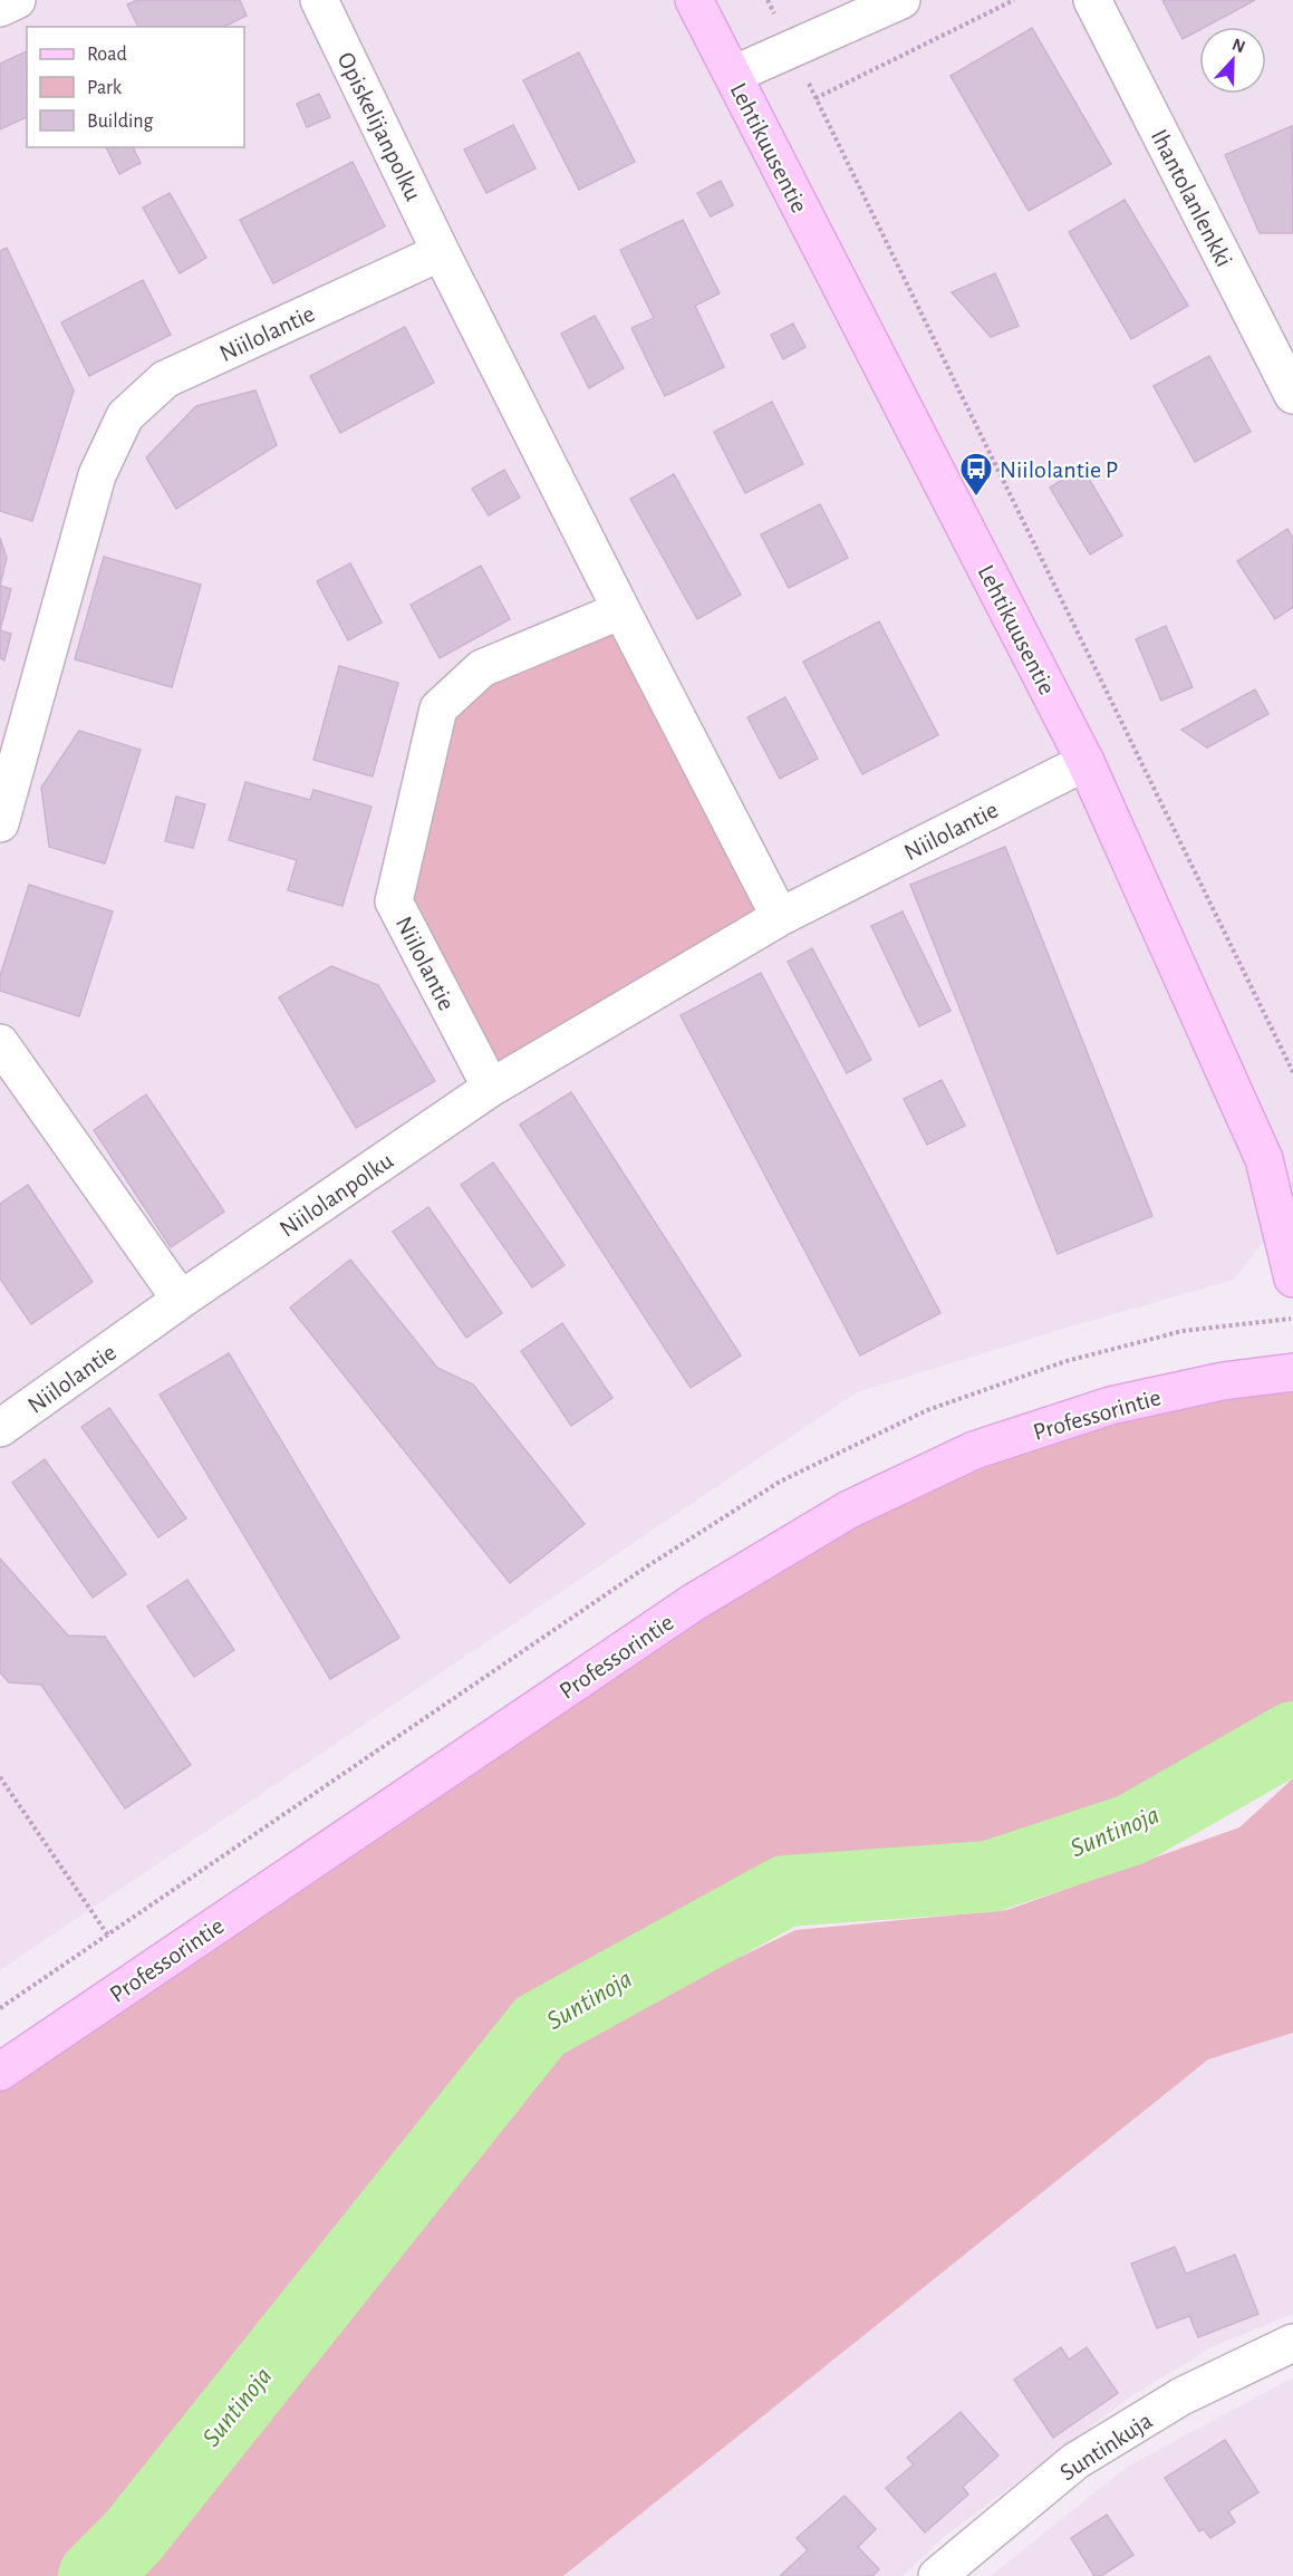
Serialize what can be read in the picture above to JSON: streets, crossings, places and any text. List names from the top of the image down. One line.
{"streets":{"main road":["Lehtikuusentie","Professorintie"],"street":["Opiskelijanpolku","Ihantolanlenkki","Niilolantie","Niilolanpolku","Suntinkuja"]},"crossings":[["Opiskelijanpolku","Niilolantie"],["Lehtikuusentie","Niilolantie"],["Niilolantie","Niilolanpolku"]],"water":["Suntinoja"],"places":{"bus stop":["Niilolantie P"]},"legend":["Road","Park","Building"],"north":"top"}
